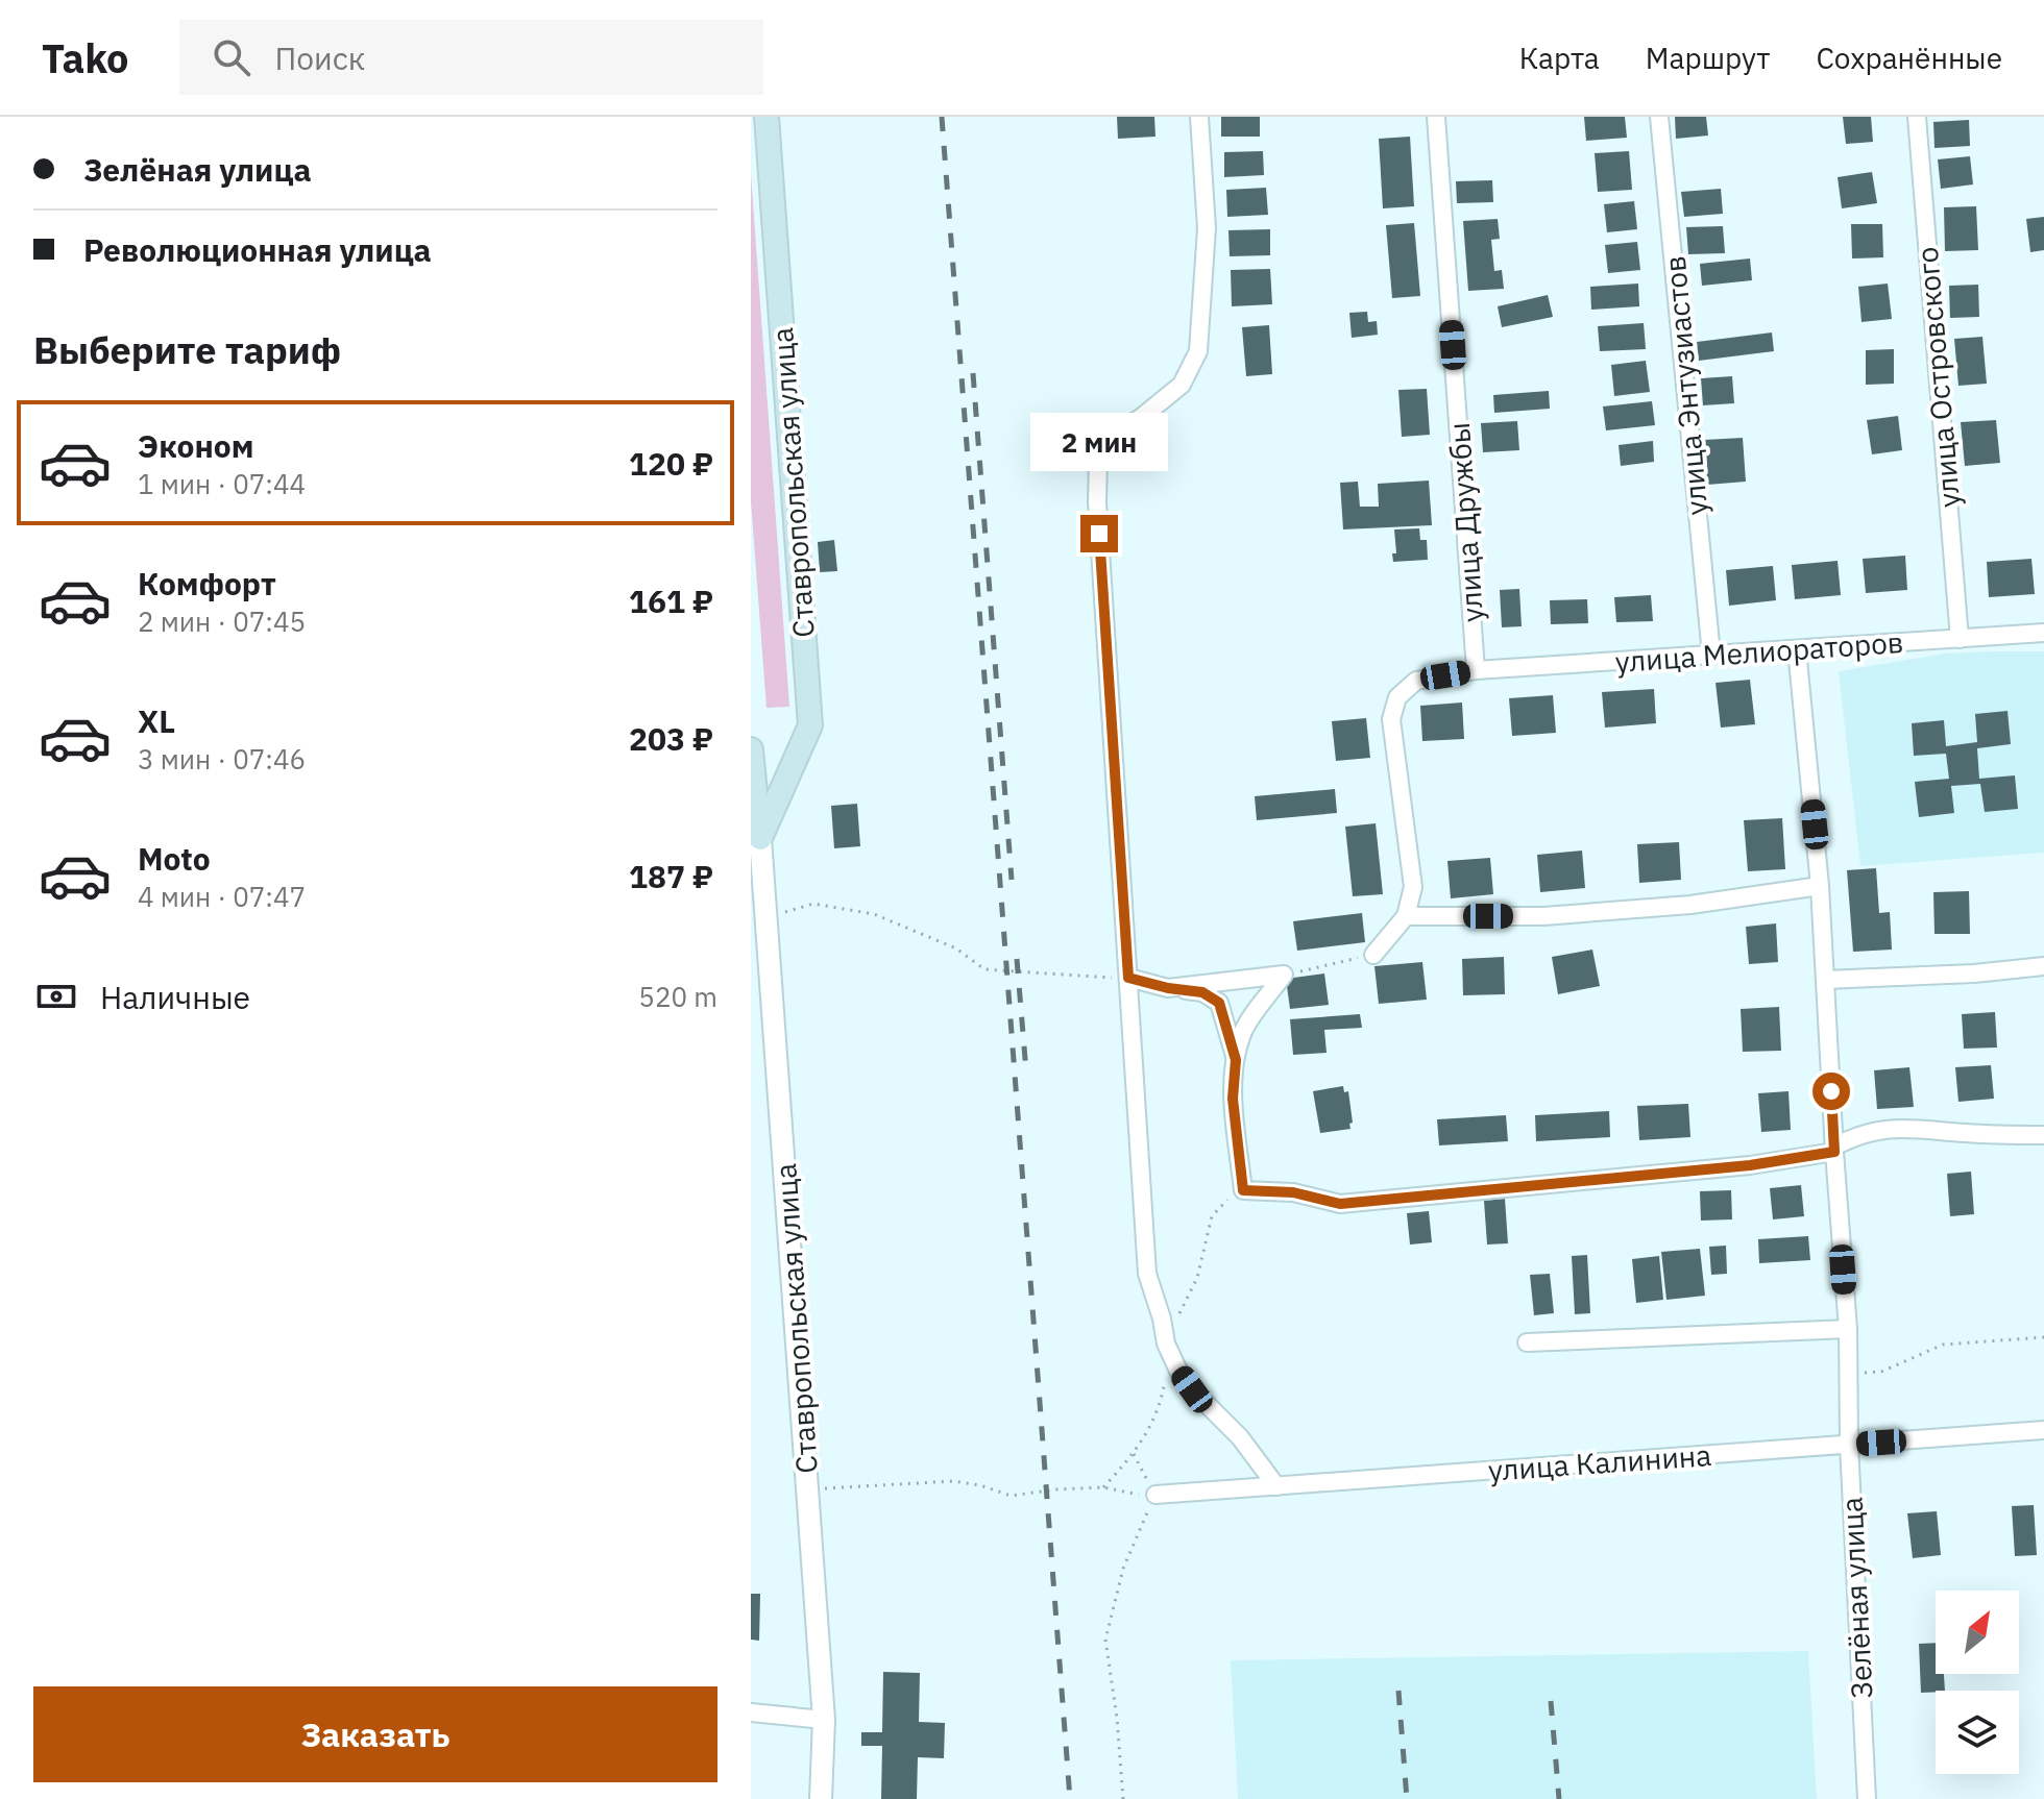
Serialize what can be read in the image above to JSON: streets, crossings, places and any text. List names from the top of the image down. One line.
{"streets":{"main road":["Ставропольская улица"],"street":["улица Островского","улица Энтузиастов","улица Дружбы","улица Мелиораторов","улица Калинина","Зелёная улица"]},"crossings":[["улица Островского","улица Мелиораторов"],["улица Энтузиастов","улица Мелиораторов"],["улица Дружбы","улица Мелиораторов"],["улица Мелиораторов","Зелёная улица"],["улица Калинина","Зелёная улица"]],"north":"top right","page":{"header":"Tako","search":"Поиск","nav":["Карта","Маршрут","Сохранённые"],"banner":["Зелёная улица","Революционная улица"],"heading":"Выберите тариф","list":[{"name":"Эконом","note":"1 мин · 07:44","value":"120 ₽"},{"name":"Комфорт","note":"2 мин · 07:45","value":"161 ₽"},{"name":"XL","note":"3 мин · 07:46","value":"203 ₽"},{"name":"Moto","note":"4 мин · 07:47","value":"187 ₽"}],"bubble":"2 мин","pay":["Наличные","520 m"],"buttons":"Заказать"}}
